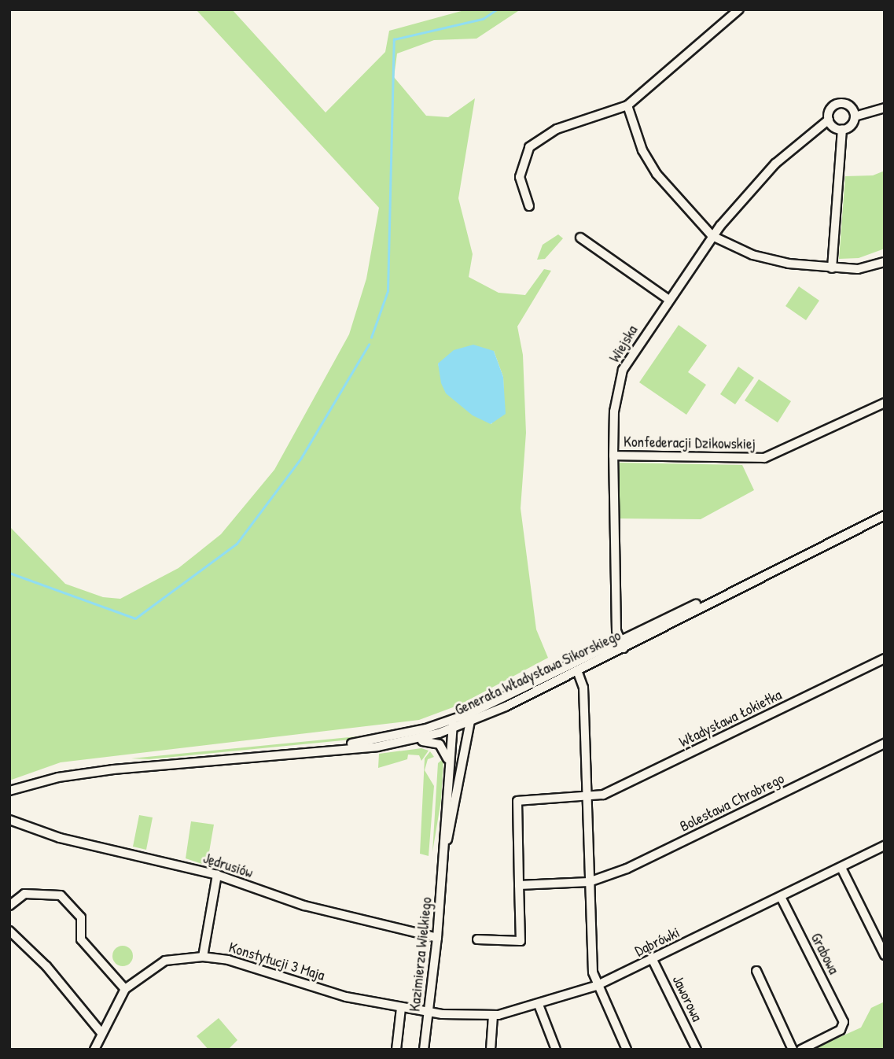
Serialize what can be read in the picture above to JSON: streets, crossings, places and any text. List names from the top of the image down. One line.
{"streets":{"street":["Wiejska","Konfederacji Dzikowskiej","Generała Władysława Sikorskiego","Władysława Łokietka","Bolesława Chrobrego","Jędrusiów","Dąbrówki","Grabowa","Kazimierza Wielkiego","Konstytucji 3 Maja","Jaworowa"]},"crossings":[["Wiejska","Konfederacji Dzikowskiej"],["Wiejska","Generała Władysława Sikorskiego"],["Generała Władysława Sikorskiego","Kazimierza Wielkiego"],["Jędrusiów","Kazimierza Wielkiego"],["Dąbrówki","Grabowa"],["Dąbrówki","Kazimierza Wielkiego"],["Dąbrówki","Konstytucji 3 Maja"],["Dąbrówki","Jaworowa"],["Kazimierza Wielkiego","Konstytucji 3 Maja"]]}
